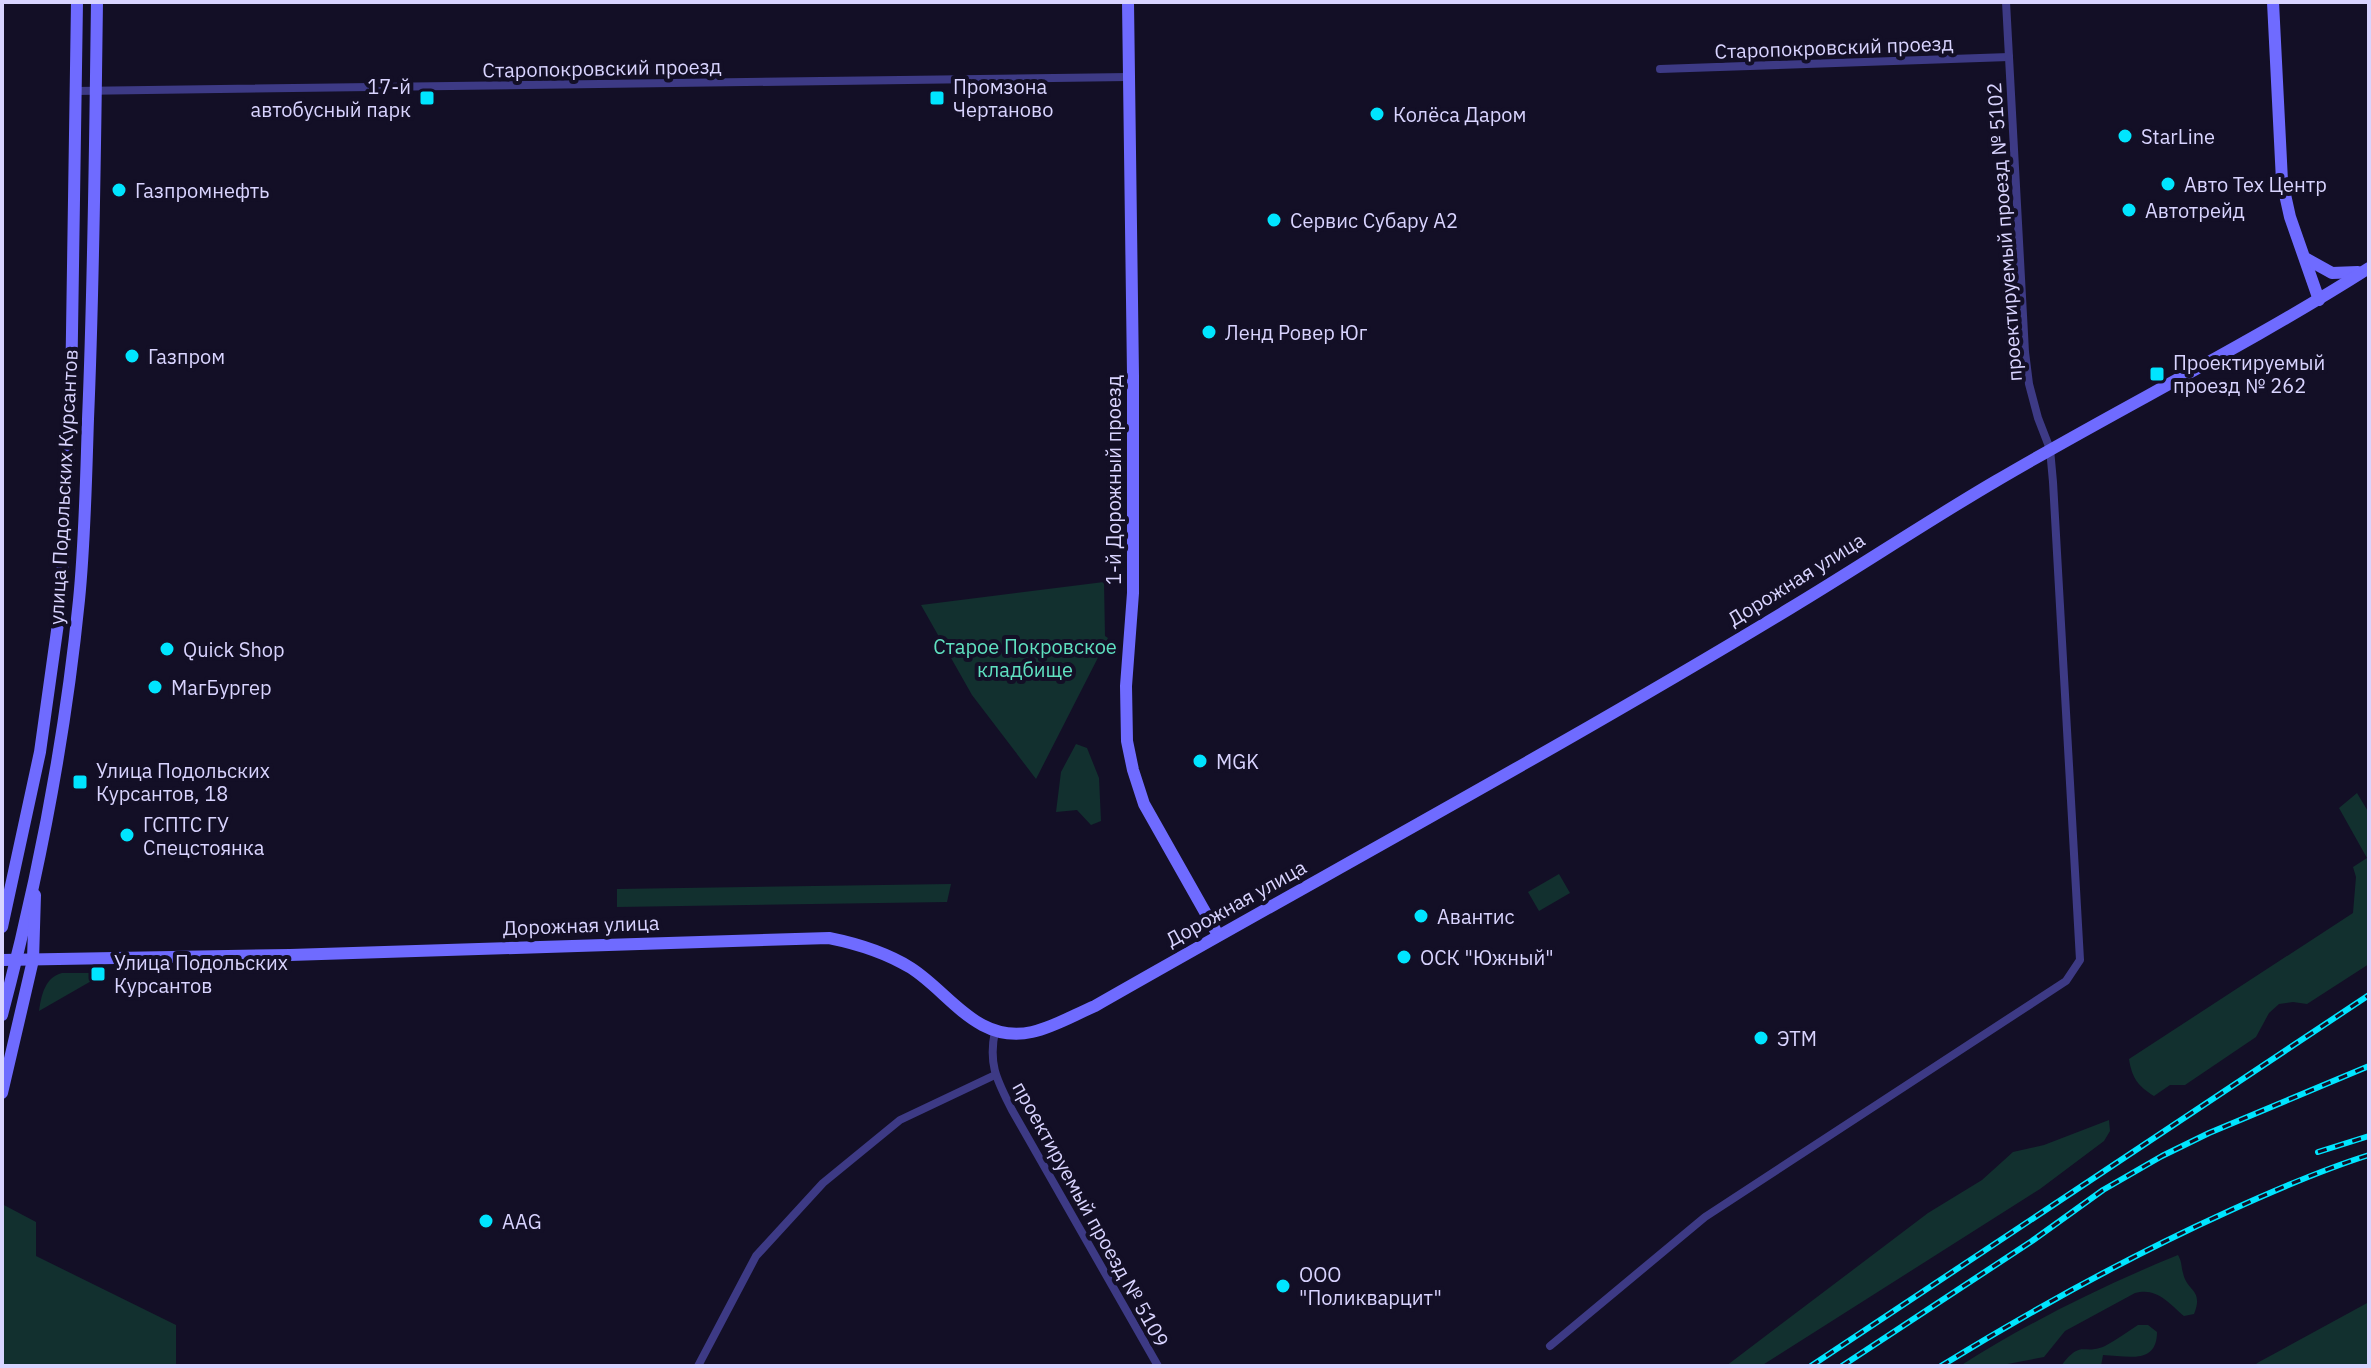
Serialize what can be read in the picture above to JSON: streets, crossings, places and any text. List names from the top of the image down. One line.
{"streets":{"main road":["1-й Дорожный проезд","улица Подольских Курсантов","Дорожная улица"],"street":["Старопокровский проезд","проектируемый проезд № 5102","проектируемый проезд № 5109"]},"crossings":[["Старопокровский проезд","проектируемый проезд № 5102"],["Старопокровский проезд","1-й Дорожный проезд"],["Старопокровский проезд","улица Подольских Курсантов"],["проектируемый проезд № 5102","Дорожная улица"],["1-й Дорожный проезд","Дорожная улица"],["улица Подольских Курсантов","Дорожная улица"],["Дорожная улица","проектируемый проезд № 5109"]],"parks":["Старое Покровское кладбище"],"places":{"transit":["17-й автобусный парк","Промзона Чертаново","Проектируемый проезд № 262","Улица Подольских Курсантов, 18","Улица Подольских Курсантов"],"other":["Колёса Даром","StarLine","Авто Тех Центр","Газпромнефть","Автотрейд","Сервис Субару А2","Ленд Ровер Юг","Газпром","Quick Shop","МагБургер","MGK","ГСПТС ГУ Спецстоянка","Авантис","ОСК \"Южный\"","ЭТМ","AAG","ООО \"Поликварцит\""]}}
